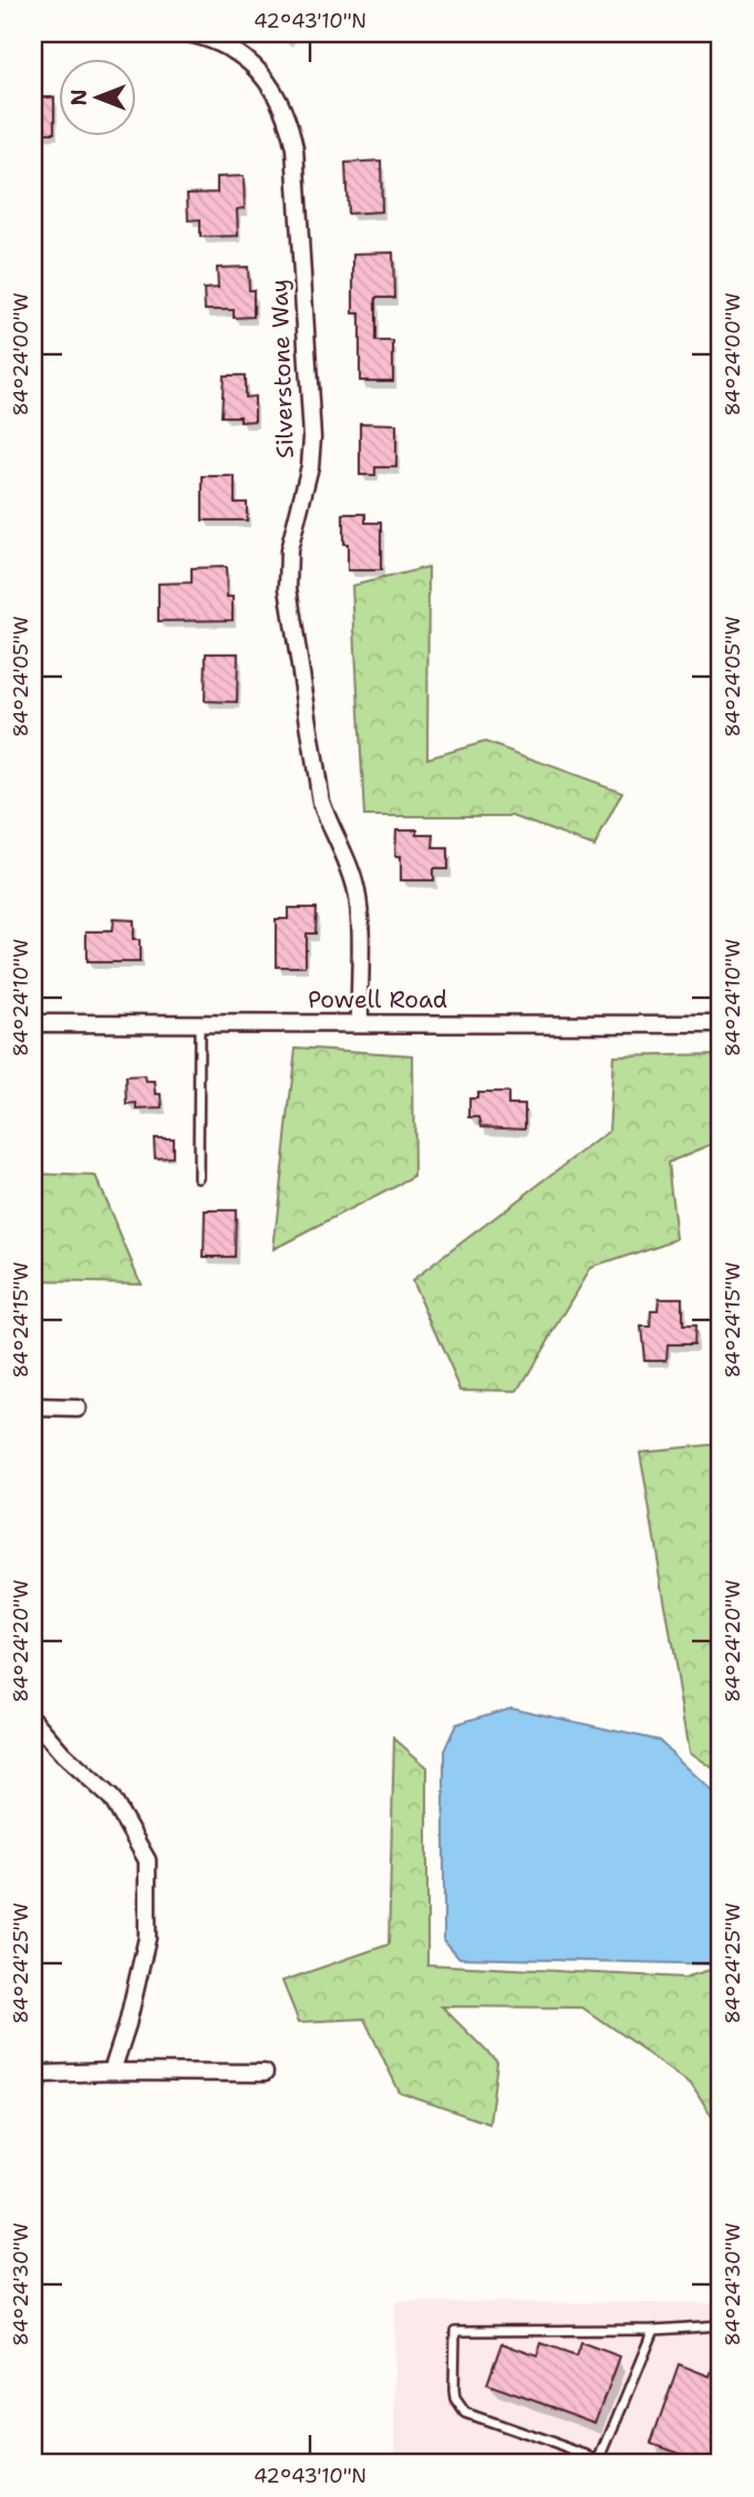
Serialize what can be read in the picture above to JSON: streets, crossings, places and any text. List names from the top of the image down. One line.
{"streets":{"street":["Silverstone Way","Powell Road"]},"crossings":[["Silverstone Way","Powell Road"]],"north":"left","coordinates":["42°43'10\"N","84°24'00\"W","84°24'05\"W","84°24'10\"W","84°24'15\"W","84°24'20\"W","84°24'25\"W","84°24'30\"W"]}
